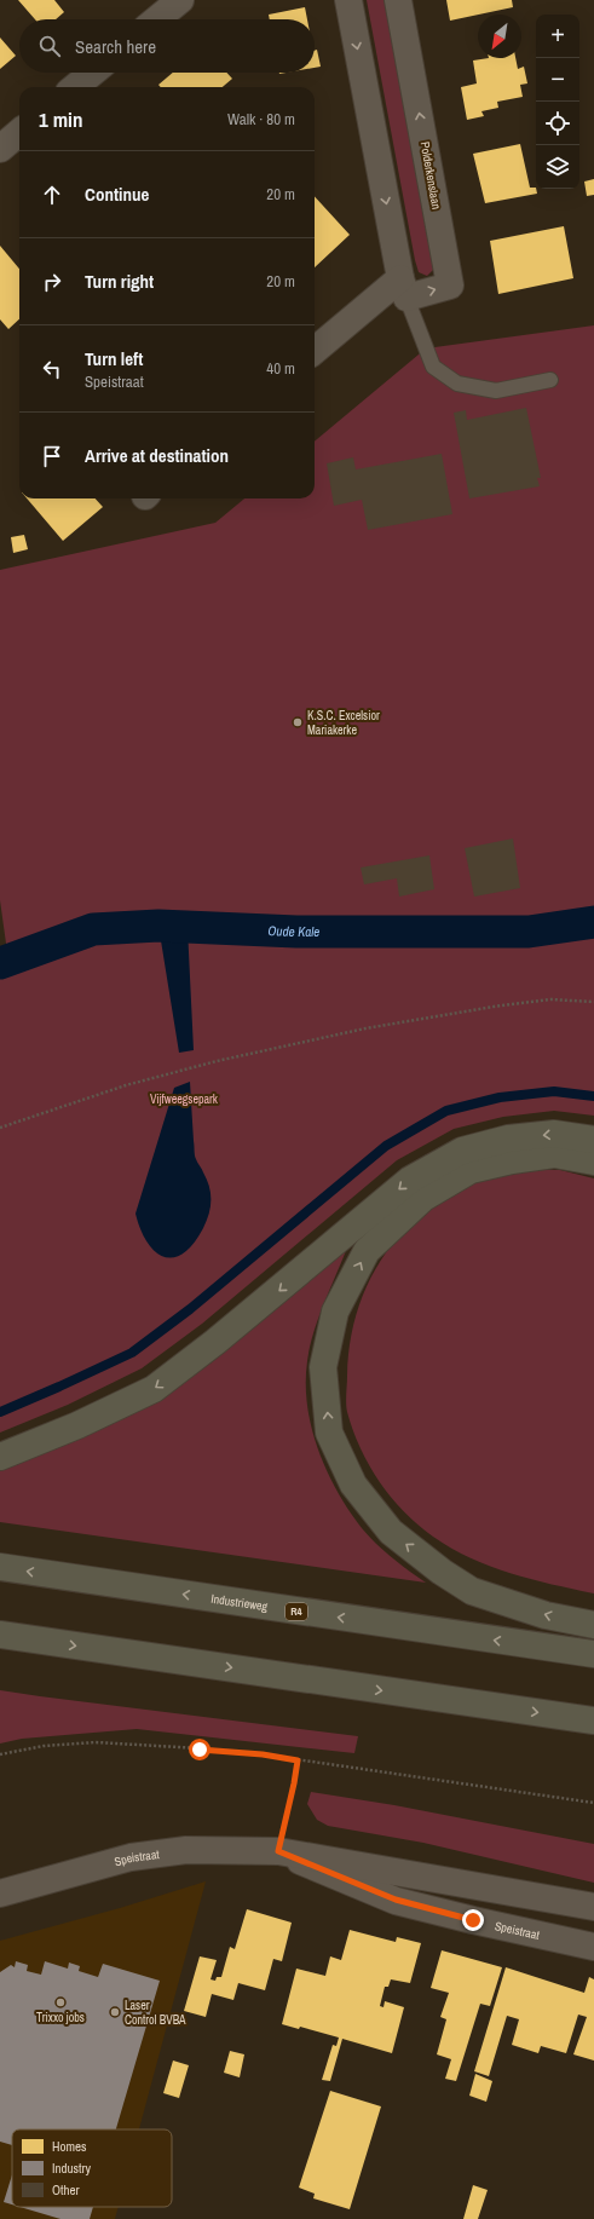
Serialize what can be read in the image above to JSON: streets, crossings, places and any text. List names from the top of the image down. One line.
{"streets":{"highway":["Industrieweg","R4"],"street":["Polderkenslaan","Speistraat"]},"water":["Oude Kale"],"parks":["Vijfweegsepark"],"places":["K.S.C. Excelsior Mariakerke","Trixxo jobs","Laser Control BVBA"],"legend":["Homes","Industry","Other"],"north":"bottom left","page":{"map_buttons":["+","−"],"search":"Search here","heading":["1 min","Walk · 80 m"],"list":[["Continue","20 m"],["Turn right","20 m"],["Turn left","Speistraat","40 m"],"Arrive at destination"]}}
